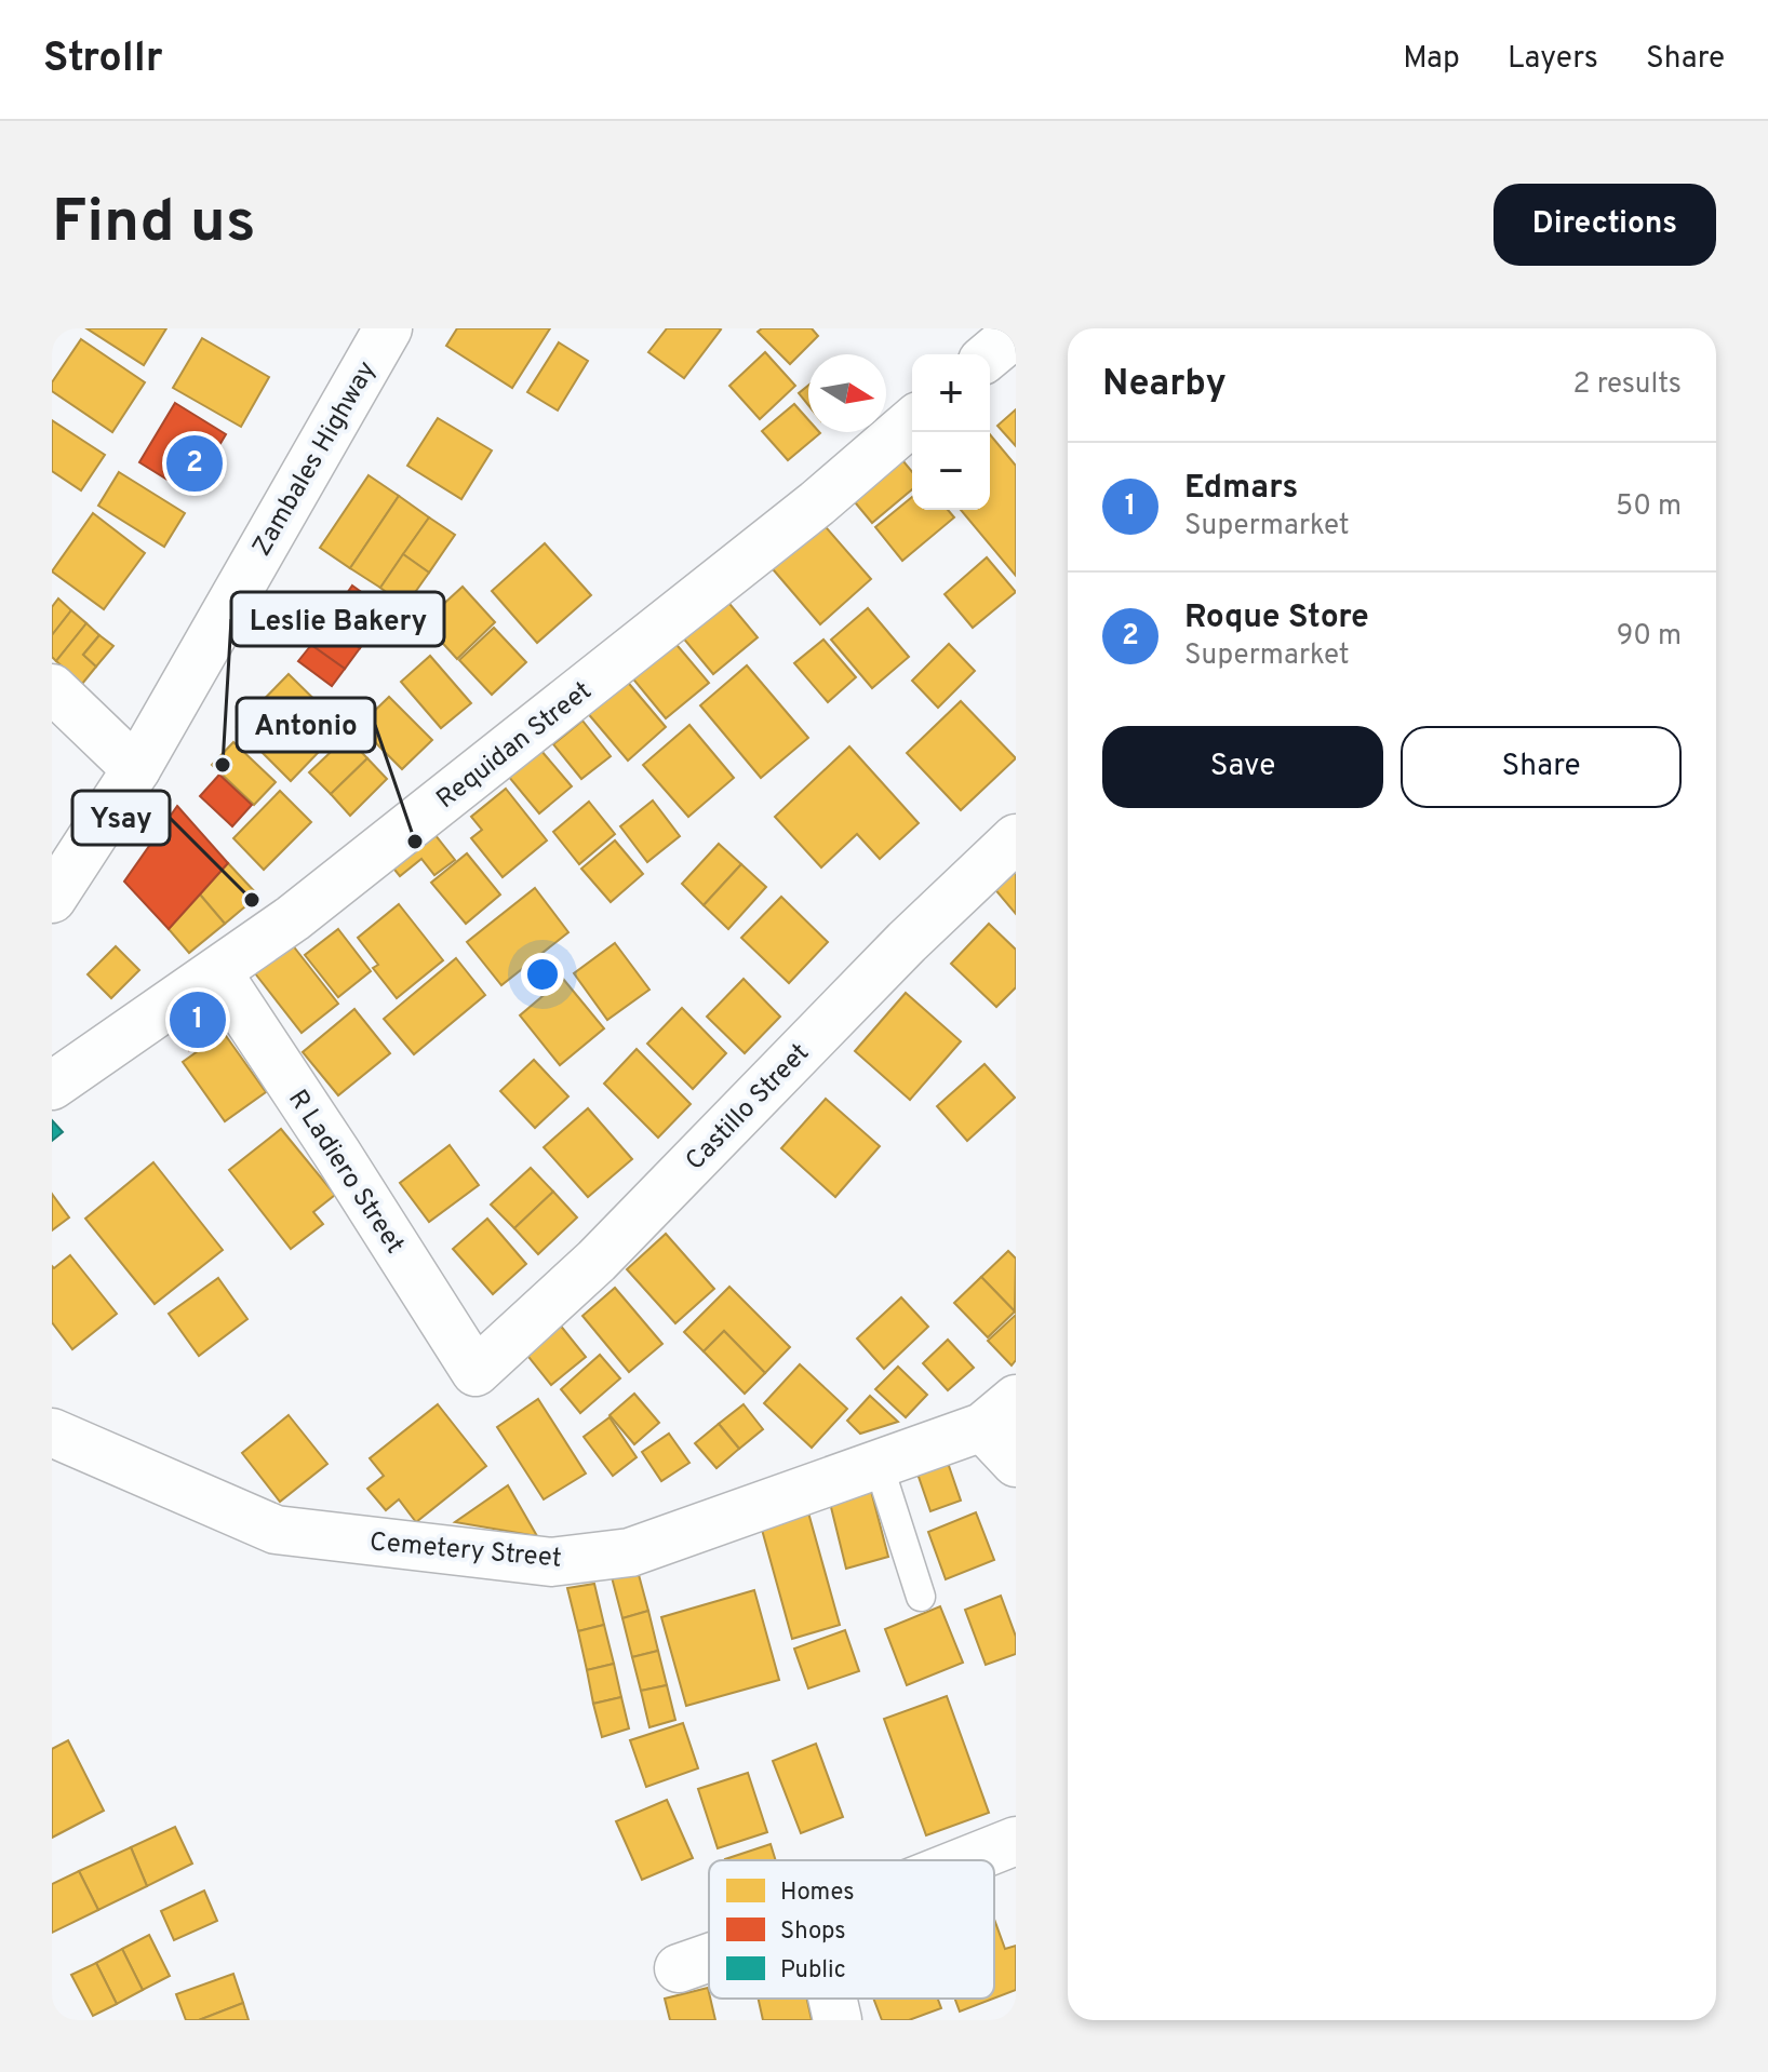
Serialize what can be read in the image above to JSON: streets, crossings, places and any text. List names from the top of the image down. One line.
{"streets":{"street":["Zambales Highway","Requidan Street","Castillo Street","R Ladiero Street","Cemetery Street"]},"crossings":[["Requidan Street","R Ladiero Street"],["Castillo Street","R Ladiero Street"]],"places":["Leslie Bakery","Antonio","Ysay"],"legend":["Homes","Shops","Public"],"north":"right","page":{"header":"Strollr","nav":["Map","Layers","Share"],"buttons":["Directions",["Save","Share"]],"title":"Find us","heading":["Nearby","2 results"],"map_buttons":["+","−"],"pins":["2","1"],"list":[{"mark":"1","name":"Edmars","note":"Supermarket","value":"50 m"},{"mark":"2","name":"Roque Store","note":"Supermarket","value":"90 m"}]}}
